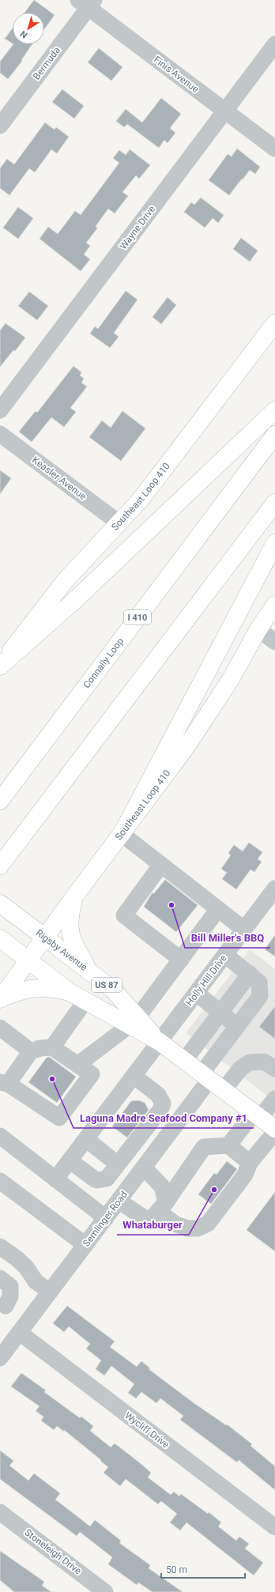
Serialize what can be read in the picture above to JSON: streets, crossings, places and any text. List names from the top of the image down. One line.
{"streets":{"main road":["Southeast Loop 410","I 410","Connally Loop","Rigsby Avenue","US 87"],"street":["Bermuda","Finis Avenue","Wayne Drive","Keasler Avenue","Holly Hill Drive","Semlinger Road","Wycliff Drive","Stoneleigh Drive"]},"crossings":[["Bermuda","Finis Avenue"],["Finis Avenue","Wayne Drive"],["Keasler Avenue","Southeast Loop 410"],["Southeast Loop 410","Rigsby Avenue"],["Rigsby Avenue","Holly Hill Drive"],["Rigsby Avenue","Semlinger Road"],["Holly Hill Drive","Semlinger Road"],["Semlinger Road","Wycliff Drive"]],"places":["Bill Miller's BBQ","Laguna Madre Seafood Company #1","Whataburger"],"scale_bar":"50 m","north":"bottom left"}
